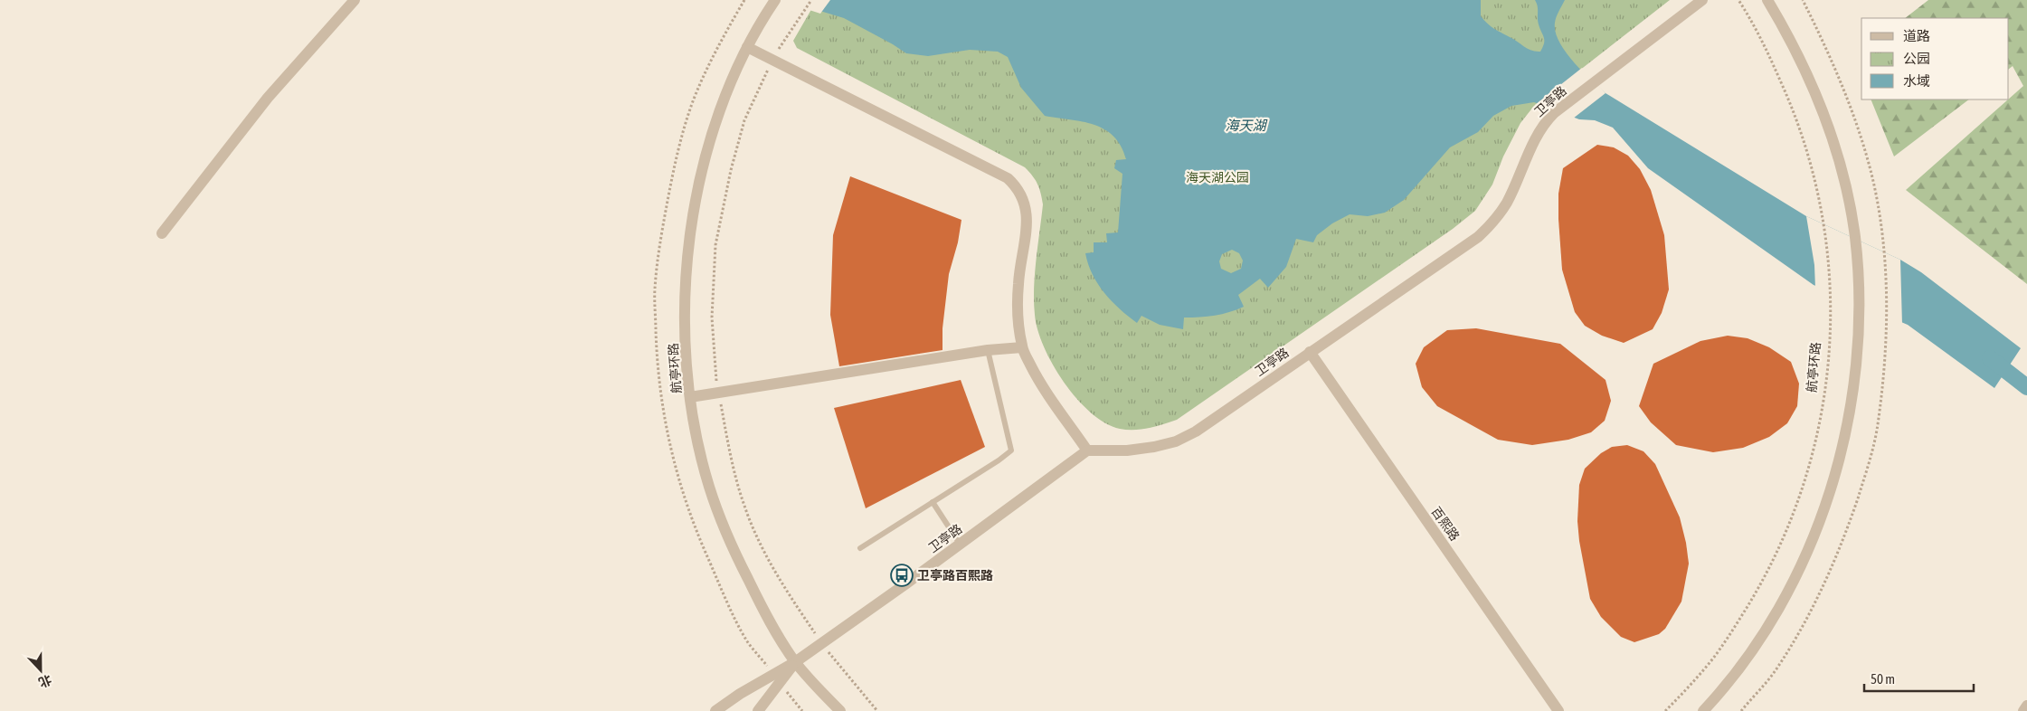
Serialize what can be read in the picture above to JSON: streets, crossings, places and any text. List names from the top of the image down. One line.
{"streets":{"street":["卫亭路","航亭环路","百熙路"]},"crossings":[["卫亭路","航亭环路"],["卫亭路","百熙路"]],"water":["海天湖"],"parks":["海天湖公园"],"places":{"bus stop":["卫亭路百熙路"]},"legend":["道路","公园","水域"],"scale_bar":"50 m","north":"bottom"}
